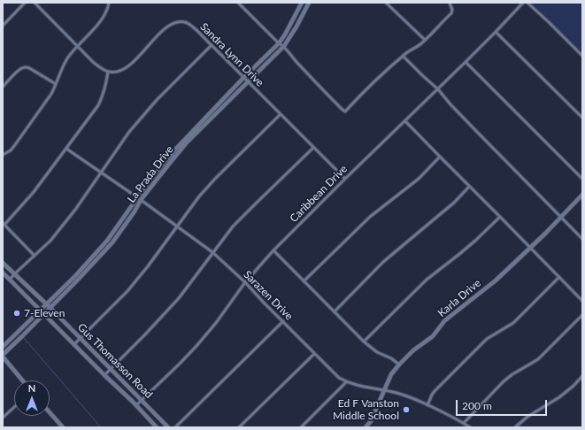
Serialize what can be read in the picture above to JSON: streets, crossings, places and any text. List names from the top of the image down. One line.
{"streets":{"main road":["La Prada Drive","Karla Drive","Gus Thomasson Road"],"street":["Sandra Lynn Drive","Caribbean Drive","Sarazen Drive"]},"crossings":[["Sandra Lynn Drive","La Prada Drive"],["Sandra Lynn Drive","Caribbean Drive"],["La Prada Drive","Sarazen Drive"],["La Prada Drive","Gus Thomasson Road"],["Caribbean Drive","Sarazen Drive"],["Caribbean Drive","Gus Thomasson Road"],["Sarazen Drive","Karla Drive"]],"places":["7-Eleven","Ed F Vanston Middle School"],"scale_bar":"200 m","north":"top"}
